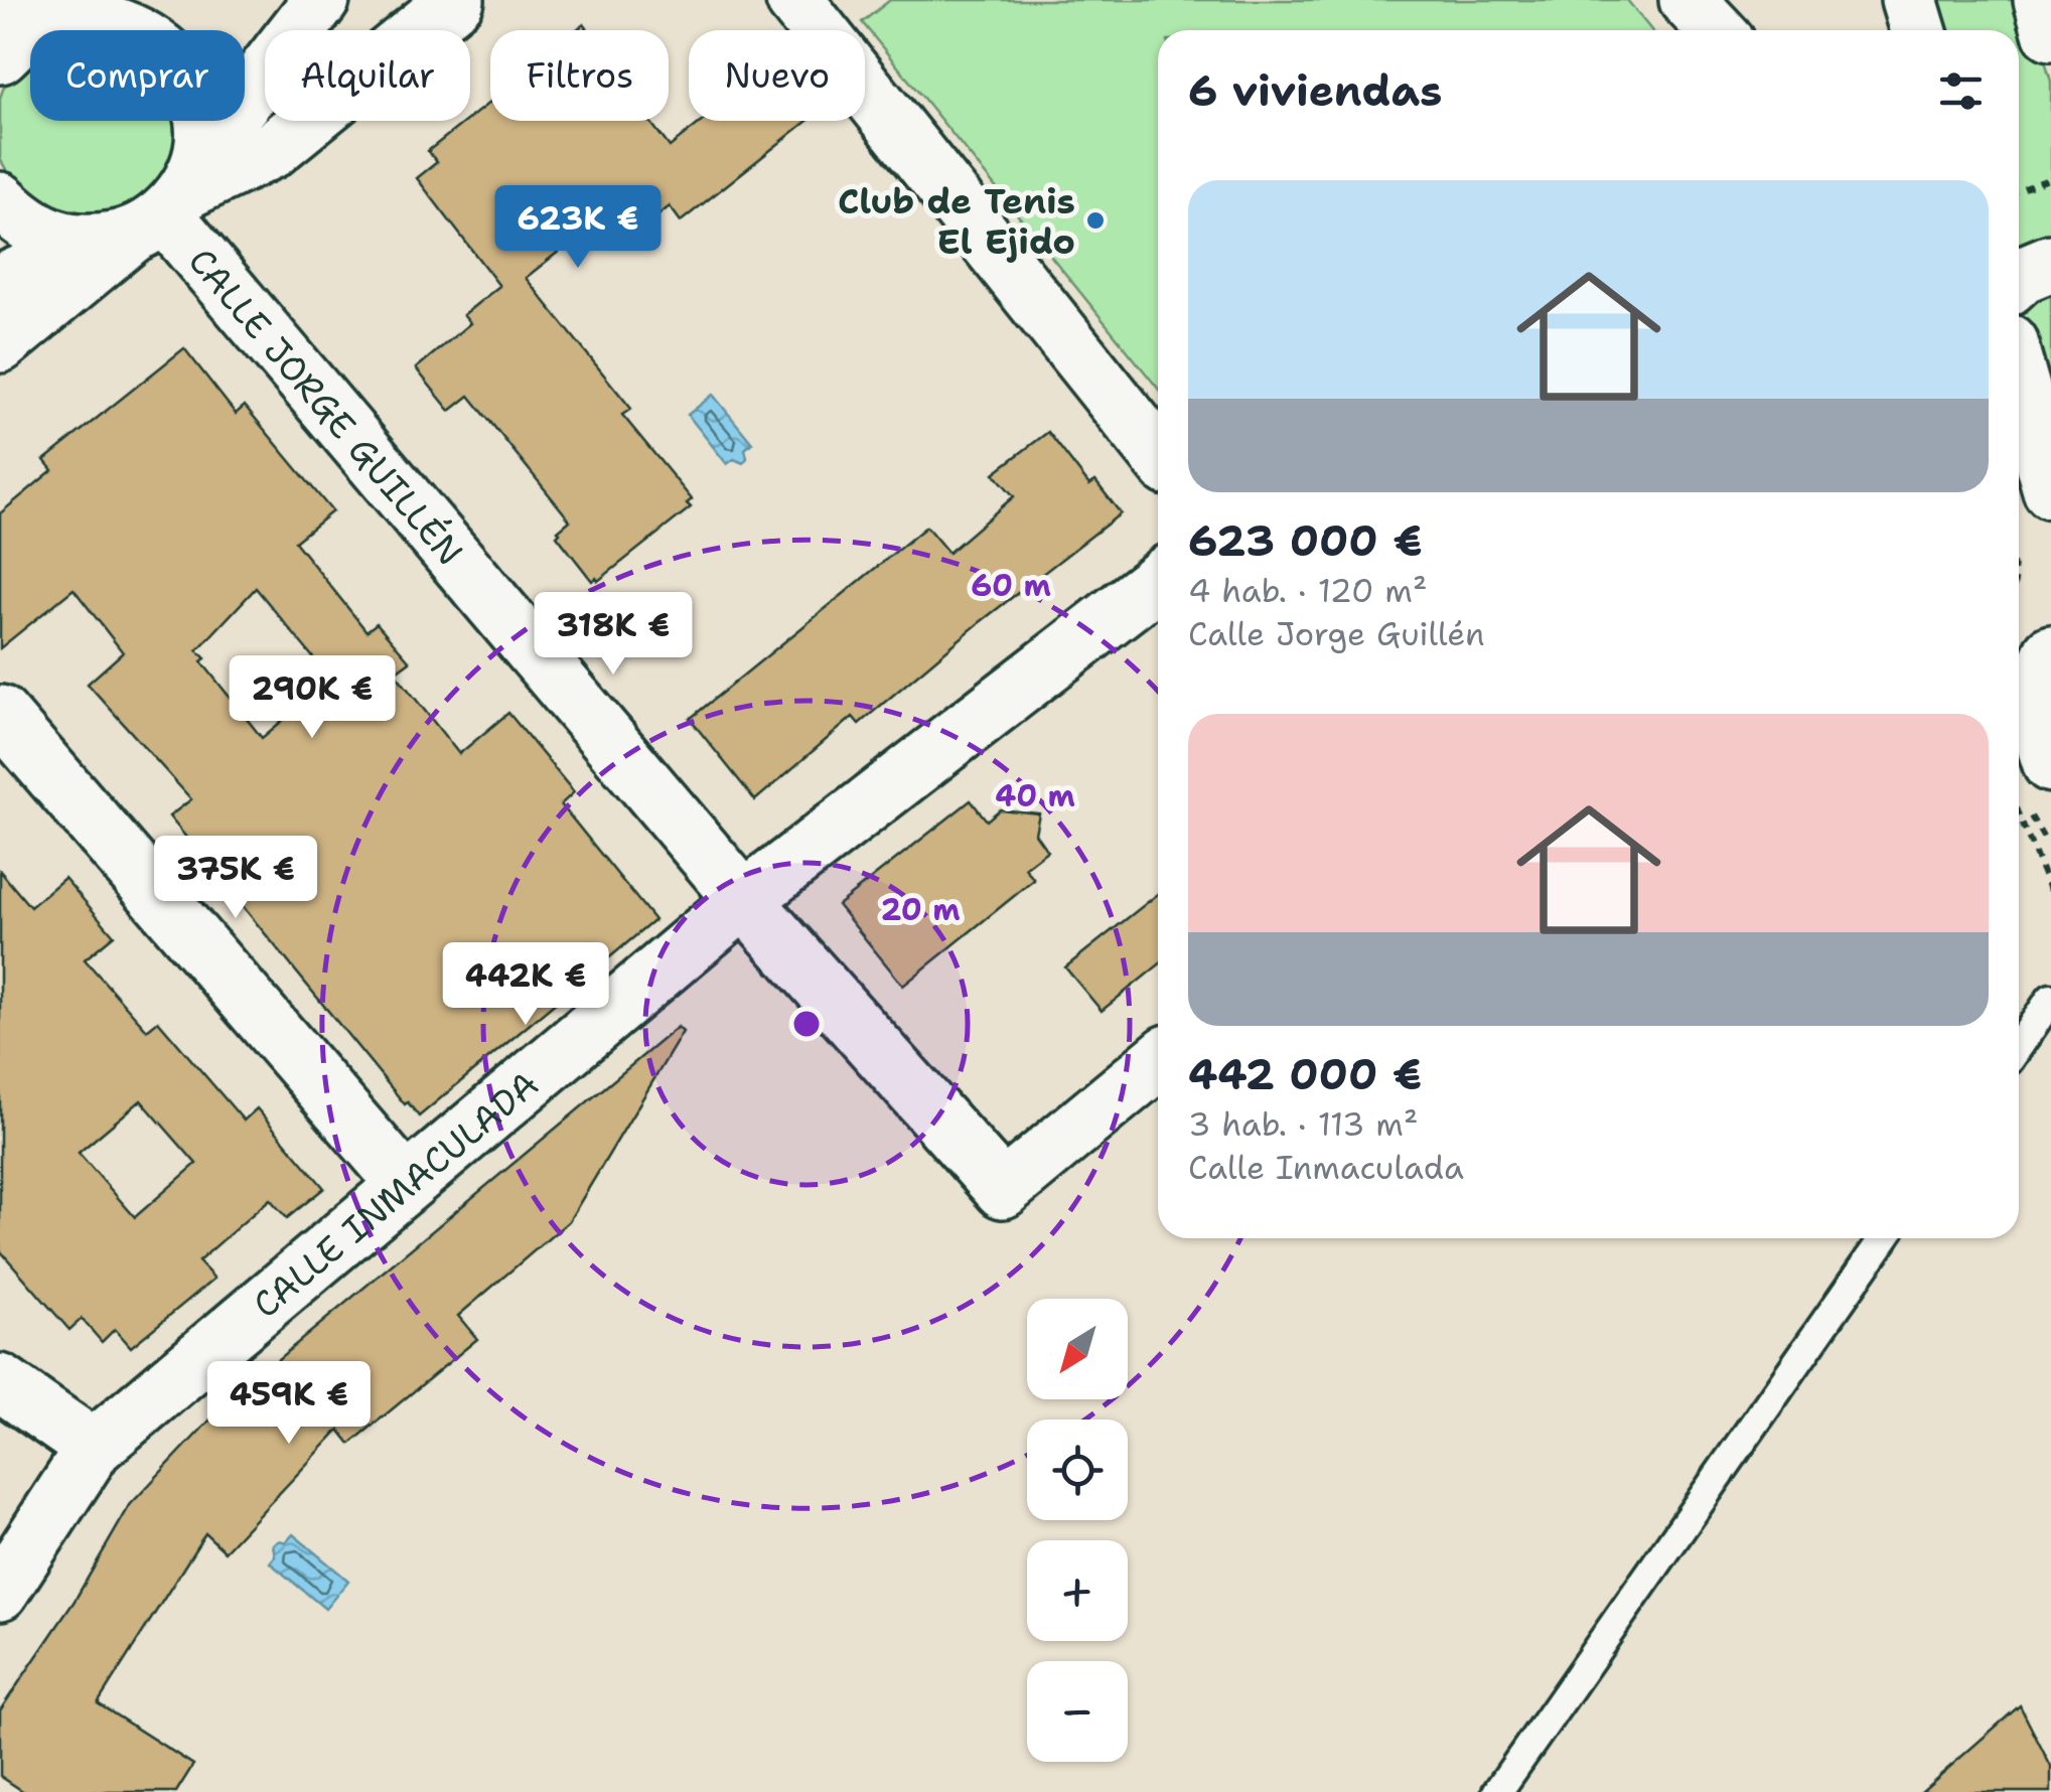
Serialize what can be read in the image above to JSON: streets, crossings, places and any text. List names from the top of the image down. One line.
{"streets":{"street":["CALLE JORGE GUILLÉN","CALLE INMACULADA"]},"crossings":[["CALLE JORGE GUILLÉN","CALLE INMACULADA"]],"places":["Club de Tenis El Ejido"],"north":"bottom left","page":{"chip":["Comprar","Alquilar","Filtros","Nuevo"],"heading":"6 viviendas","list":[{"name":"623 000 €","note":"4 hab. · 120 m² · Calle Jorge Guillén"},{"name":"442 000 €","note":"3 hab. · 113 m² · Calle Inmaculada"}],"price":["623K €","318K €","290K €","375K €","442K €","459K €"],"map_buttons":["+","−"]},"rings":["60 m","40 m","20 m"]}
